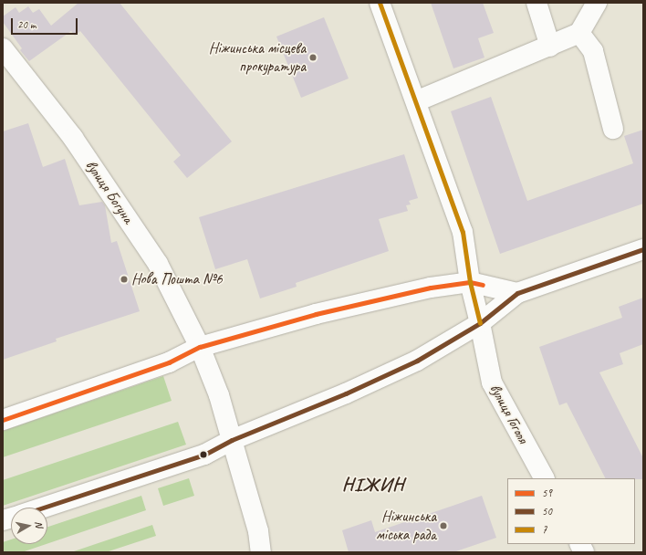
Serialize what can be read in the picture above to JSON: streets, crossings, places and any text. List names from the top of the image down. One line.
{"streets":{"main road":["вулиця Богуна","вулиця Гоголя"]},"districts":["НІЖИН"],"places":["Ніжинська місцева прокуратура","Нова Пошта №6","Ніжинська міська рада"],"lines":["transit line 7","transit line 50","transit line 59"],"legend":["59","50","7"],"scale_bar":"20 m","north":"right"}
